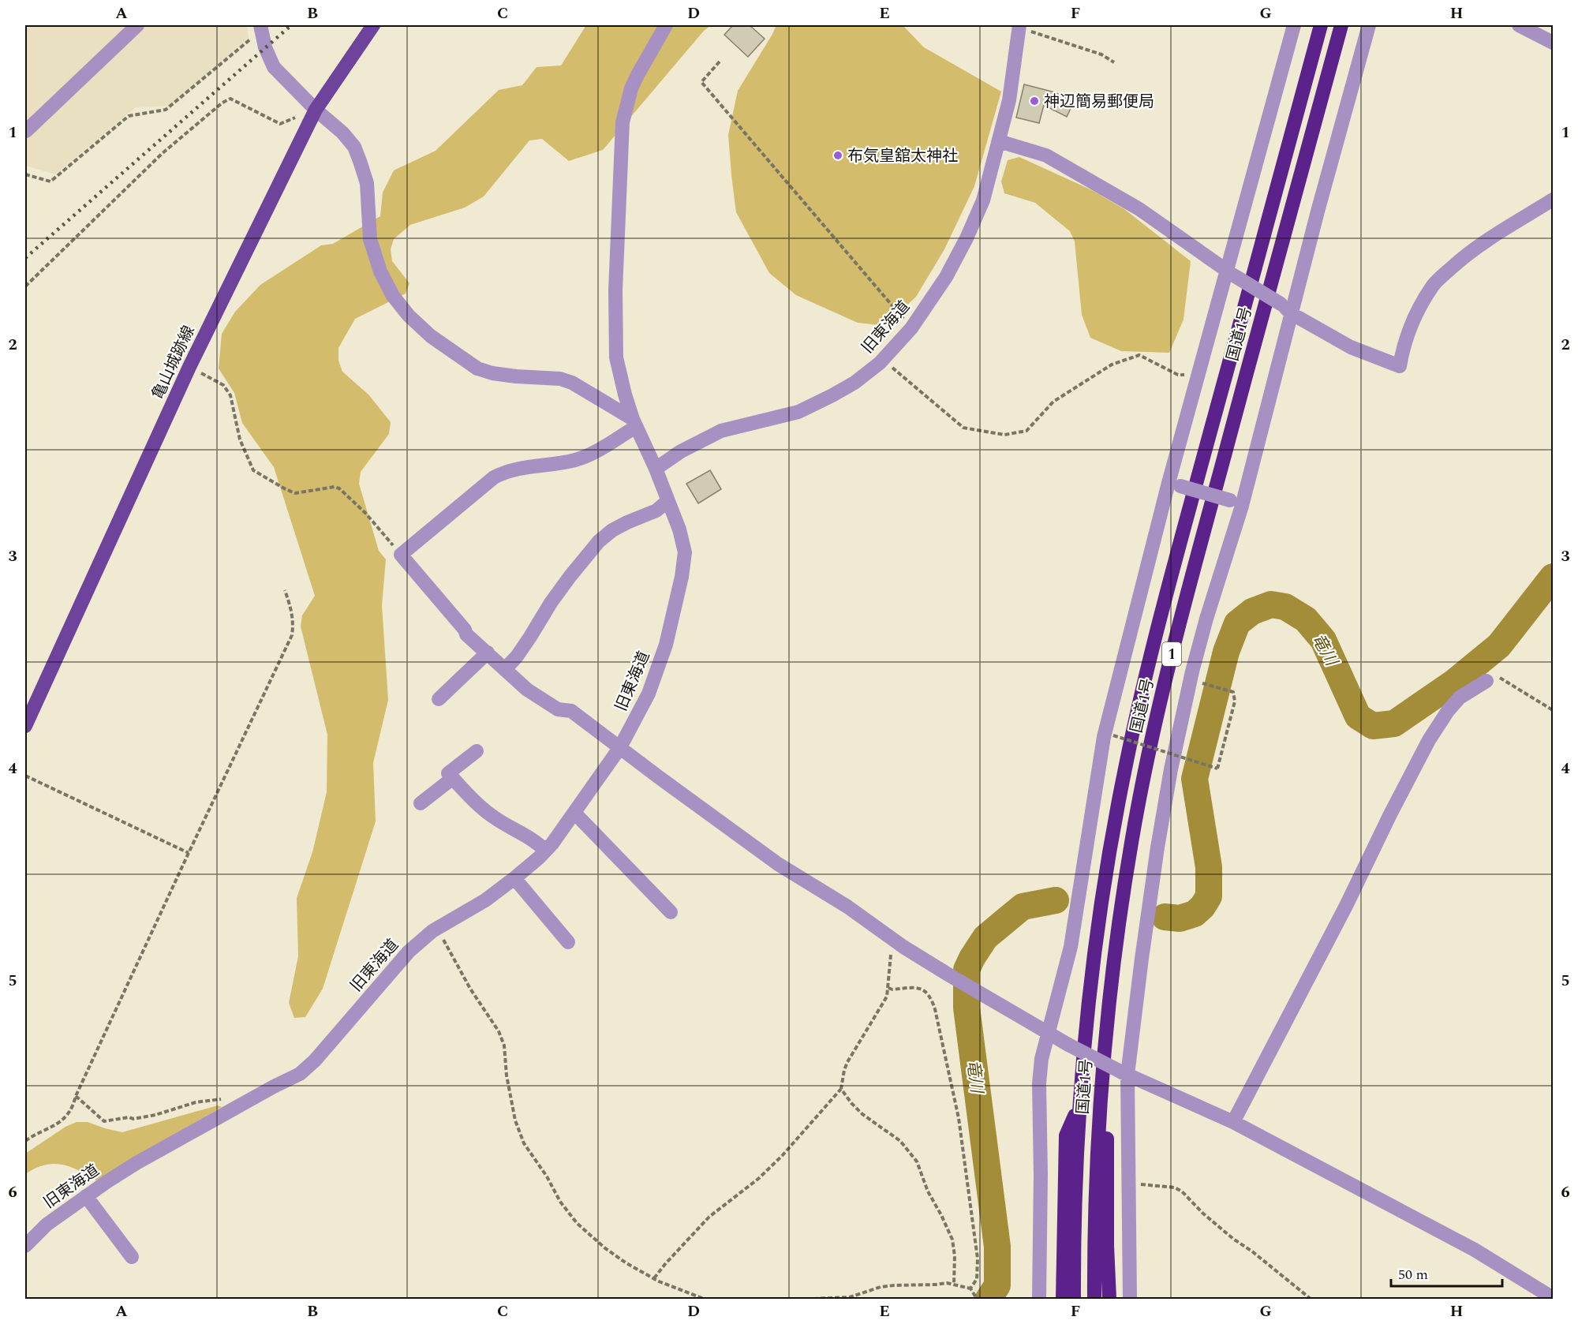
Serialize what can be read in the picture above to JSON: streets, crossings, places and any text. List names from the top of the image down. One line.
{"streets":{"highway":["国道1号","1"],"main road":["亀山城跡線"],"street":["旧東海道"]},"water":["竜川"],"places":["神辺簡易郵便局","布気皇舘太神社"],"scale_bar":"50 m","grid":{"columns":["A","B","C","D","E","F","G","H"],"rows":["1","2","3","4","5","6"]}}
